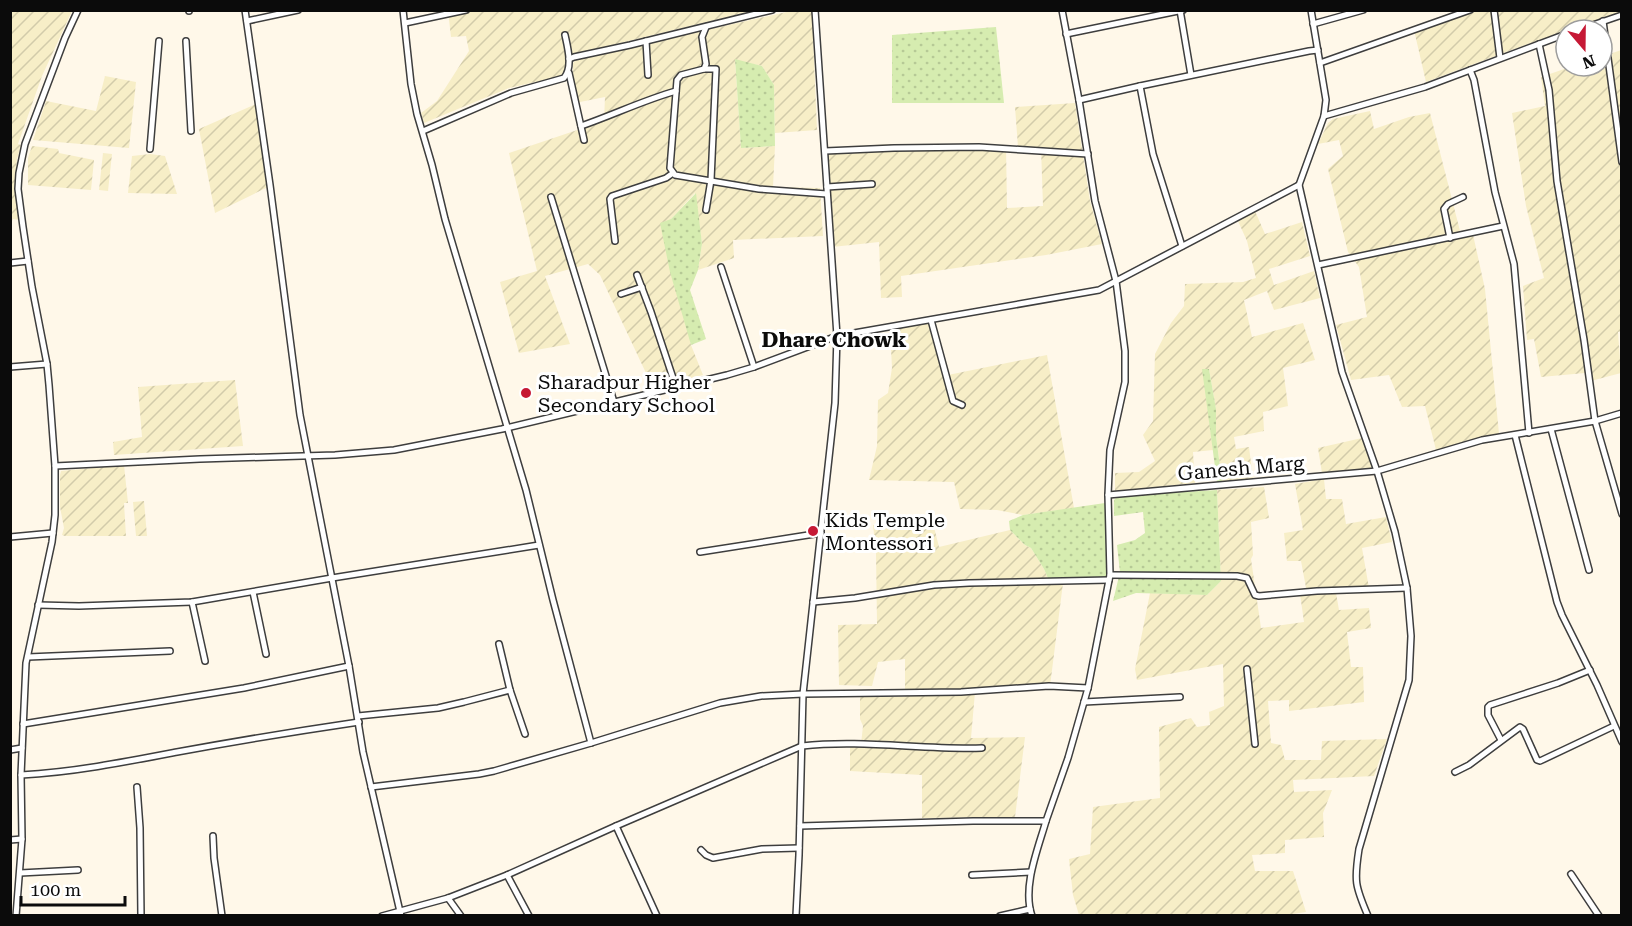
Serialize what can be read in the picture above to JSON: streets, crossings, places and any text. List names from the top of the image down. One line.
{"streets":{"street":["Ganesh Marg"]},"districts":["Dhare Chowk"],"places":["Sharadpur Higher Secondary School","Kids Temple Montessori"],"scale_bar":"100 m","north":"bottom"}
